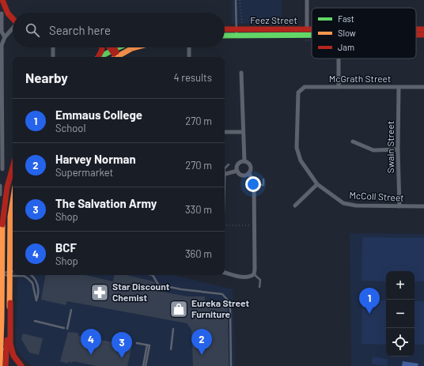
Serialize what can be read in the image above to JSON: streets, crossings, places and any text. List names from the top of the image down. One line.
{"streets":{"main road":["Feez Street"],"street":["McGrath Street","Swain Street","McColl Street"]},"crossings":[["McGrath Street","Swain Street"],["McGrath Street","McColl Street"],["Swain Street","McColl Street"]],"places":{"pharmacy":["Star Discount Chemist"],"shop":["Eureka Street Furniture"]},"legend":["Fast","Slow","Jam"],"page":{"search":"Search here","heading":["Nearby","4 results"],"list":[{"mark":"1","name":"Emmaus College","note":"School","value":"270 m"},{"mark":"2","name":"Harvey Norman","note":"Supermarket","value":"270 m"},{"mark":"3","name":"The Salvation Army","note":"Shop","value":"330 m"},{"mark":"4","name":"BCF","note":"Shop","value":"360 m"}],"map_buttons":["+","−"],"pins":["1","2","4","3"]}}
